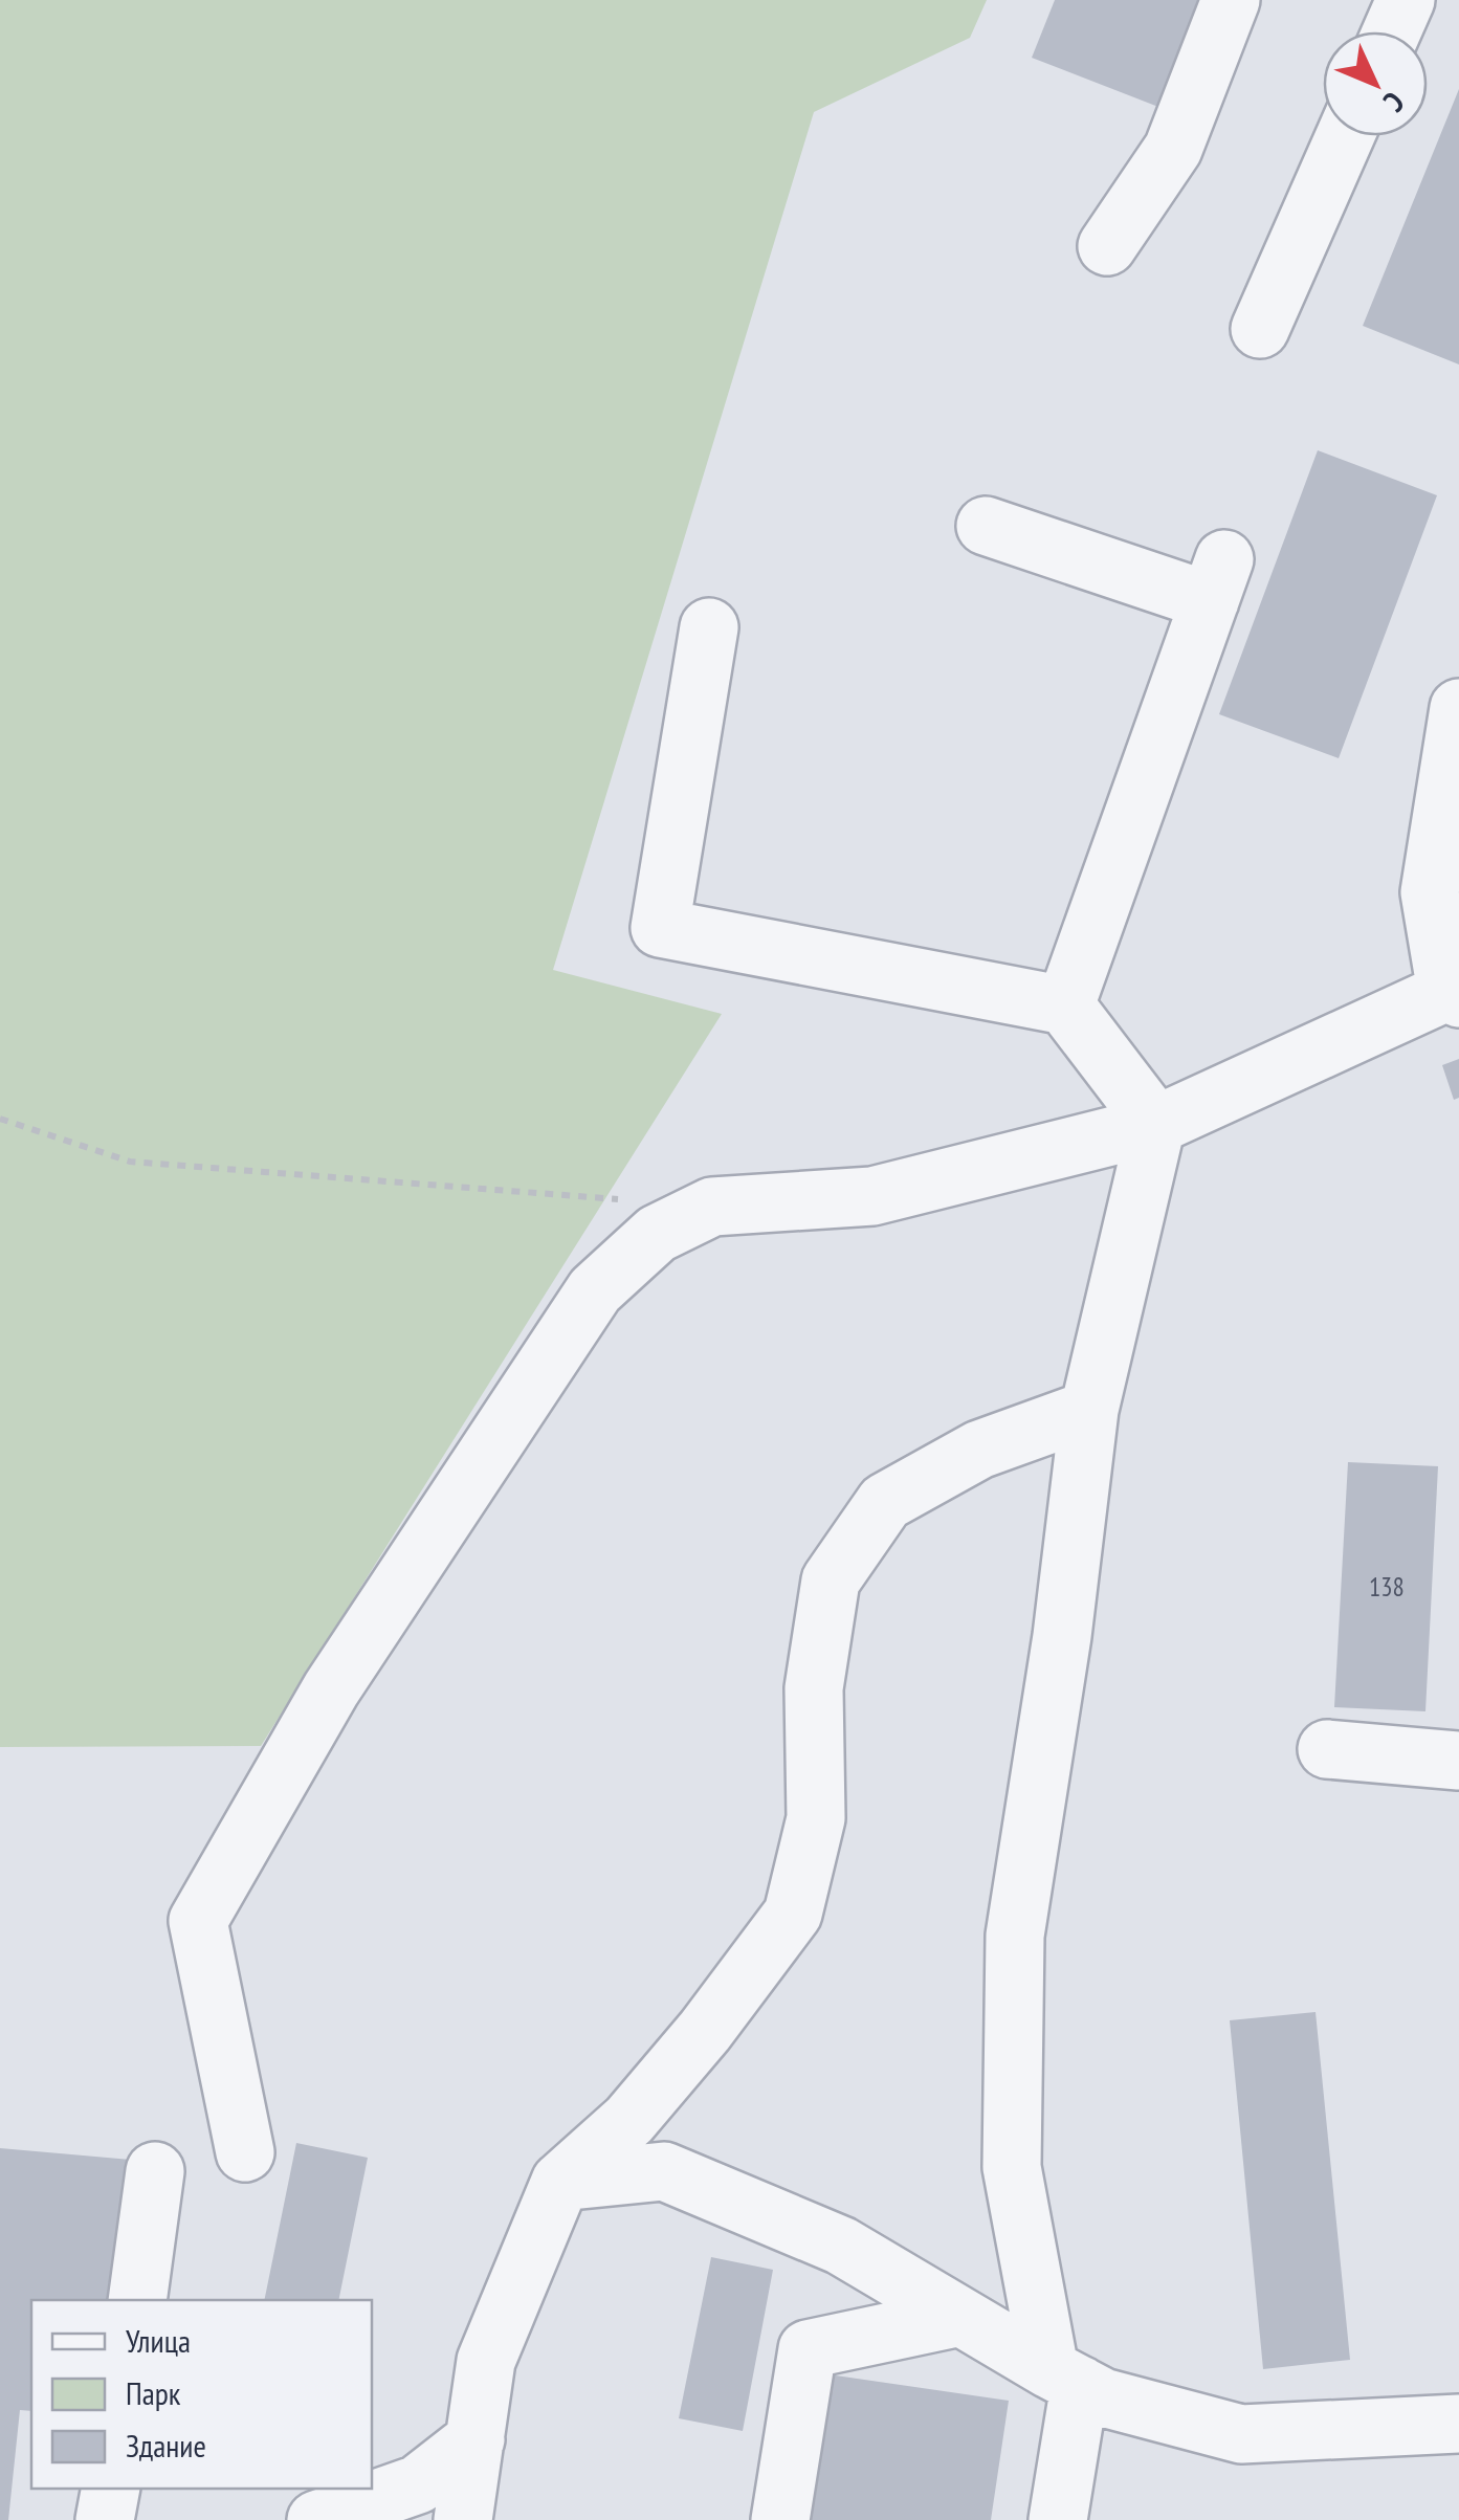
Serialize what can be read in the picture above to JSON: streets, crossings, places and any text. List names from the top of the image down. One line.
{"house_numbers":["138"],"legend":["Улица","Парк","Здание"],"north":"bottom right"}
